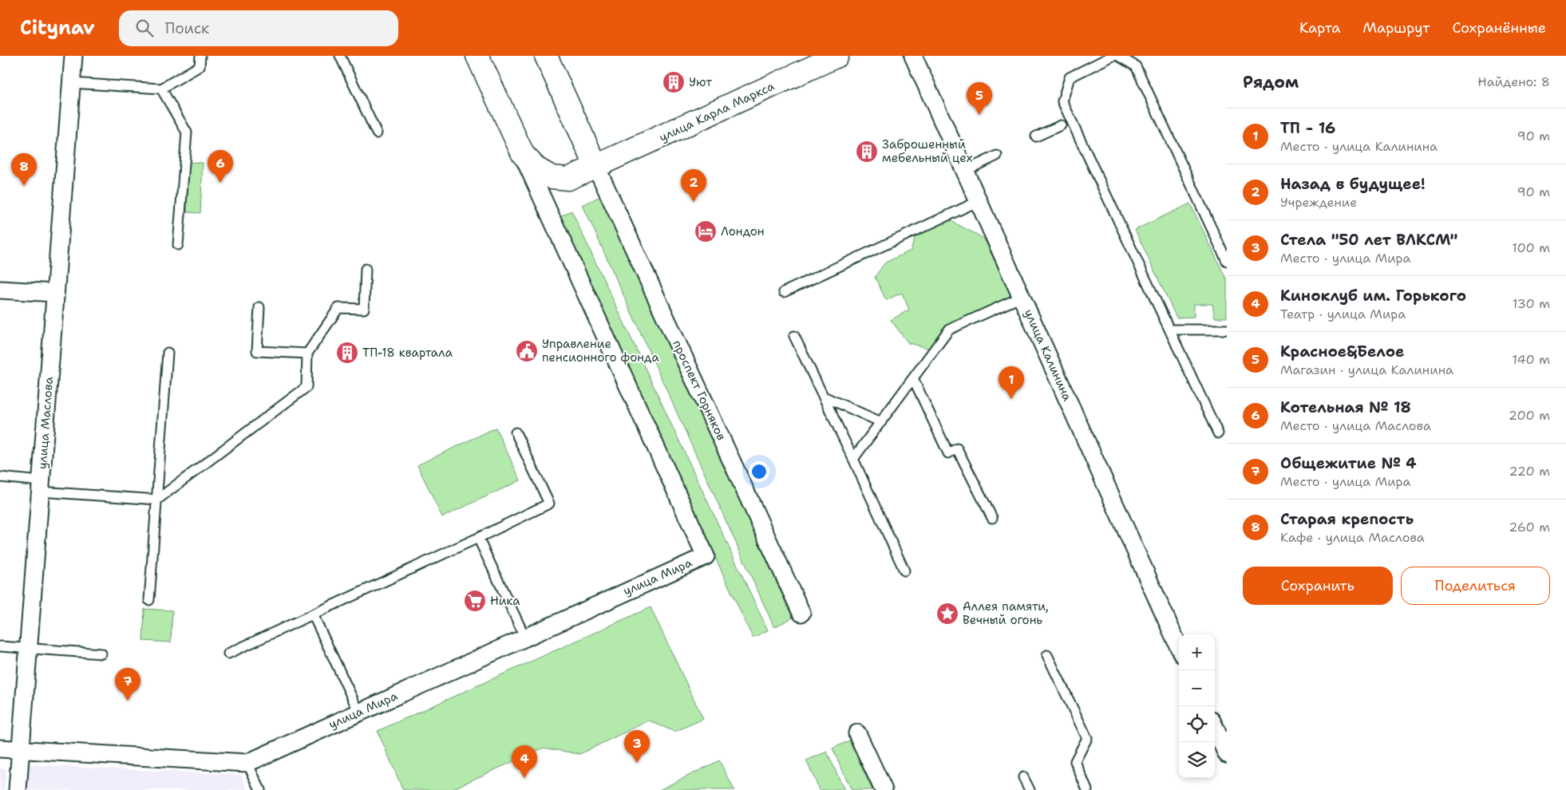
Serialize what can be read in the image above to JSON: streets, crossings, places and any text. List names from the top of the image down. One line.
{"streets":{"main road":["улица Карла Маркса","проспект Горняков"],"street":["улица Калинина","улица Маслова","улица Мира"]},"crossings":[["улица Карла Маркса","проспект Горняков"],["улица Маслова","улица Мира"]],"places":{"building":["Уют","Заброшенный мебельный цех","ТП-18 квартала"],"hotel":["Лондон"],"public building":["Управление пенсионного фонда"],"supermarket":["Ника"],"place":["Аллея памяти, Вечный огонь"]},"page":{"header":"Citynav","search":"Поиск","nav":["Карта","Маршрут","Сохранённые"],"heading":["Рядом","Найдено: 8"],"pins":["5","6","8","2","1","7","3","4"],"list":[{"mark":"1","name":"ТП - 16","note":"Место · улица Калинина","value":"90 m"},{"mark":"2","name":"Назад в будущее!","note":"Учреждение","value":"90 m"},{"mark":"3","name":"Стела \"50 лет ВЛКСМ\"","note":"Место · улица Мира","value":"100 m"},{"mark":"4","name":"Киноклуб им. Горького","note":"Театр · улица Мира","value":"130 m"},{"mark":"5","name":"Красное&Белое","note":"Магазин · улица Калинина","value":"140 m"},{"mark":"6","name":"Котельная № 18","note":"Место · улица Маслова","value":"200 m"},{"mark":"7","name":"Общежитие № 4","note":"Место · улица Мира","value":"220 m"},{"mark":"8","name":"Старая крепость","note":"Кафе · улица Маслова","value":"260 m"}],"buttons":["Сохранить","Поделиться"],"map_buttons":["+","−"]}}
